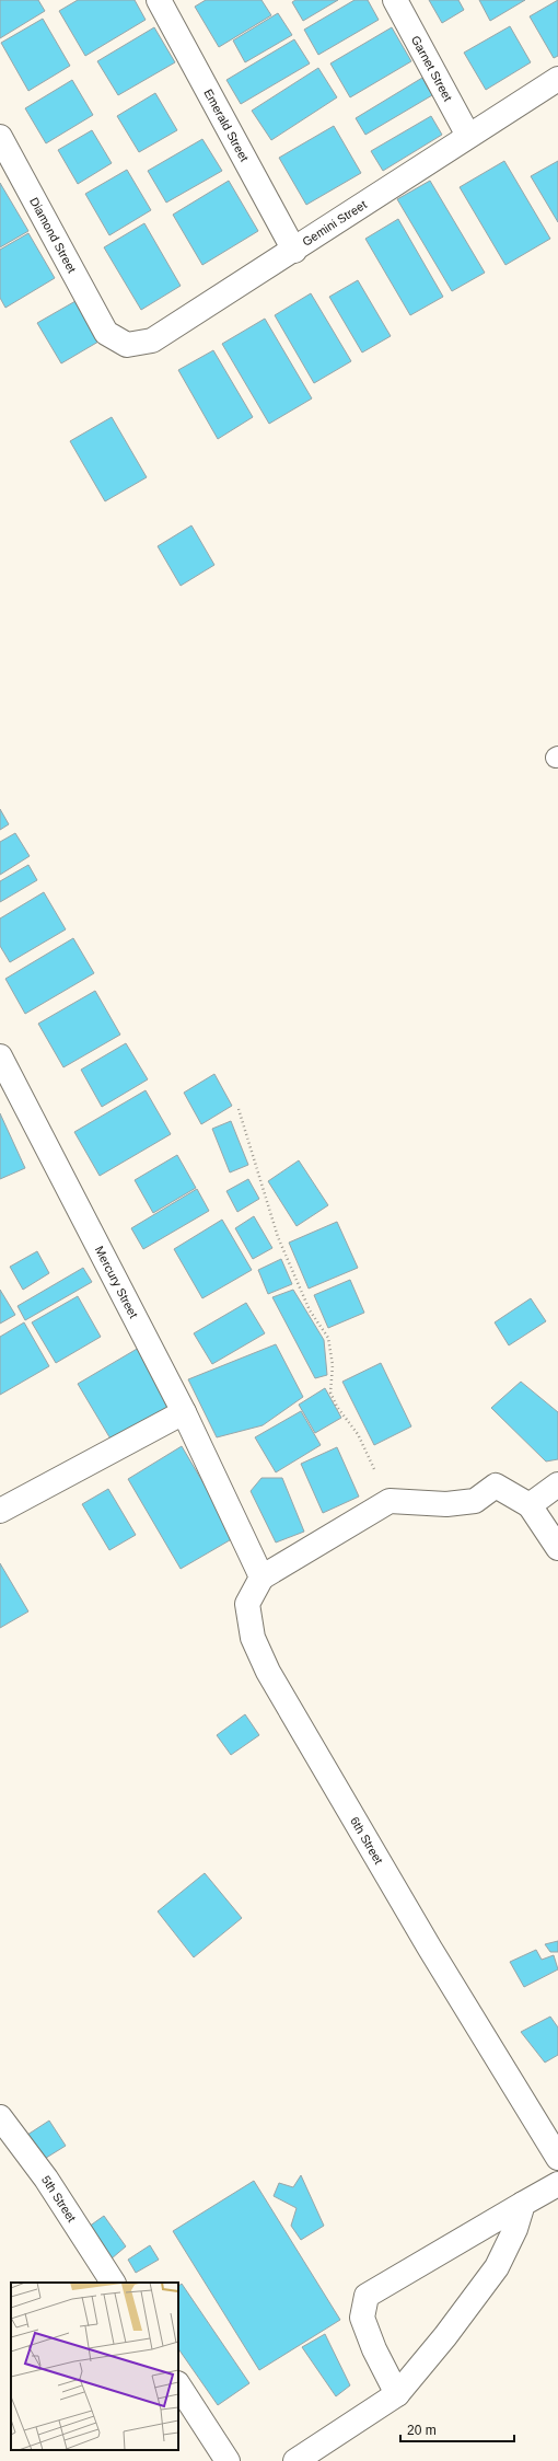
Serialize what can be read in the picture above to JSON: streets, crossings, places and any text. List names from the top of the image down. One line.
{"streets":{"street":["Garnet Street","Emerald Street","Gemini Street","Diamond Street","Mercury Street","6th Street","5th Street"]},"crossings":[["Garnet Street","Gemini Street"],["Emerald Street","Gemini Street"],["Gemini Street","Diamond Street"],["Mercury Street","6th Street"]],"scale_bar":"20 m"}
